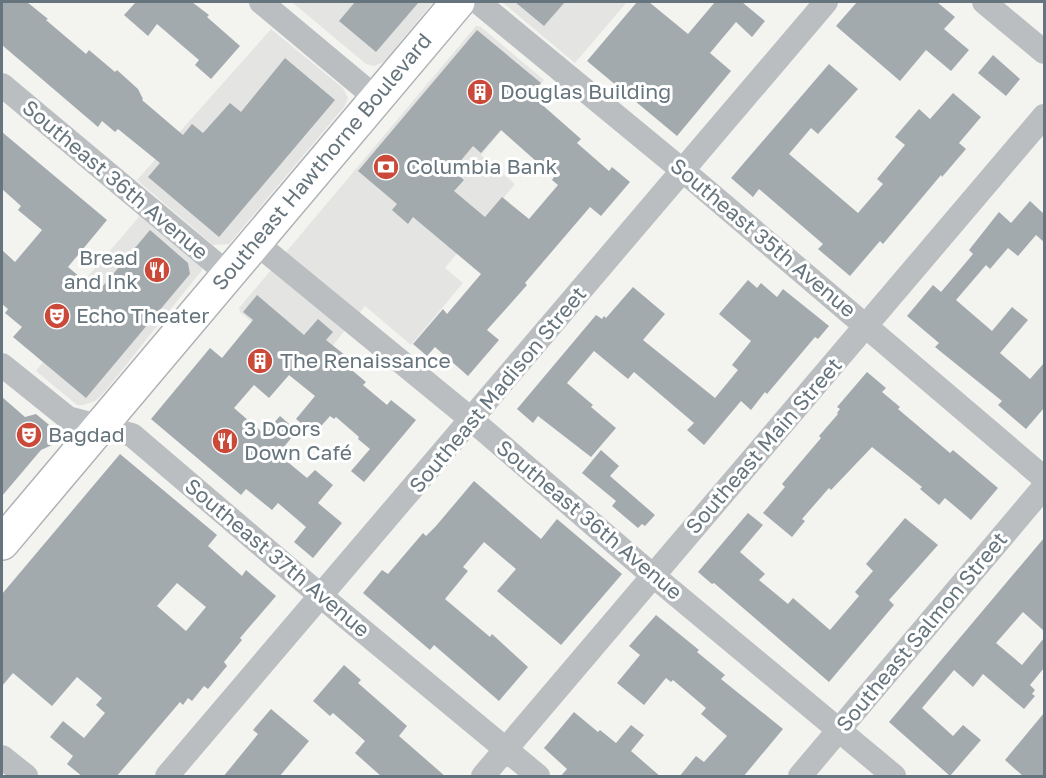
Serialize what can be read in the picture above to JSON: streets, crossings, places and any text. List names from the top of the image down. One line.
{"streets":{"main road":["Southeast Hawthorne Boulevard"],"street":["Southeast 36th Avenue","Southeast 35th Avenue","Southeast Madison Street","Southeast Main Street","Southeast 37th Avenue","Southeast Salmon Street"]},"crossings":[["Southeast Hawthorne Boulevard","Southeast 36th Avenue"],["Southeast Hawthorne Boulevard","Southeast 37th Avenue"],["Southeast 36th Avenue","Southeast Madison Street"],["Southeast 36th Avenue","Southeast Main Street"],["Southeast 36th Avenue","Southeast Salmon Street"],["Southeast 35th Avenue","Southeast Madison Street"],["Southeast 35th Avenue","Southeast Main Street"],["Southeast Madison Street","Southeast 37th Avenue"],["Southeast Main Street","Southeast 37th Avenue"]],"places":{"building":["Douglas Building","The Renaissance"],"bank":["Columbia Bank"],"restaurant":["Bread and Ink","3 Doors Down Café"],"theatre":["Echo Theater","Bagdad"]}}
